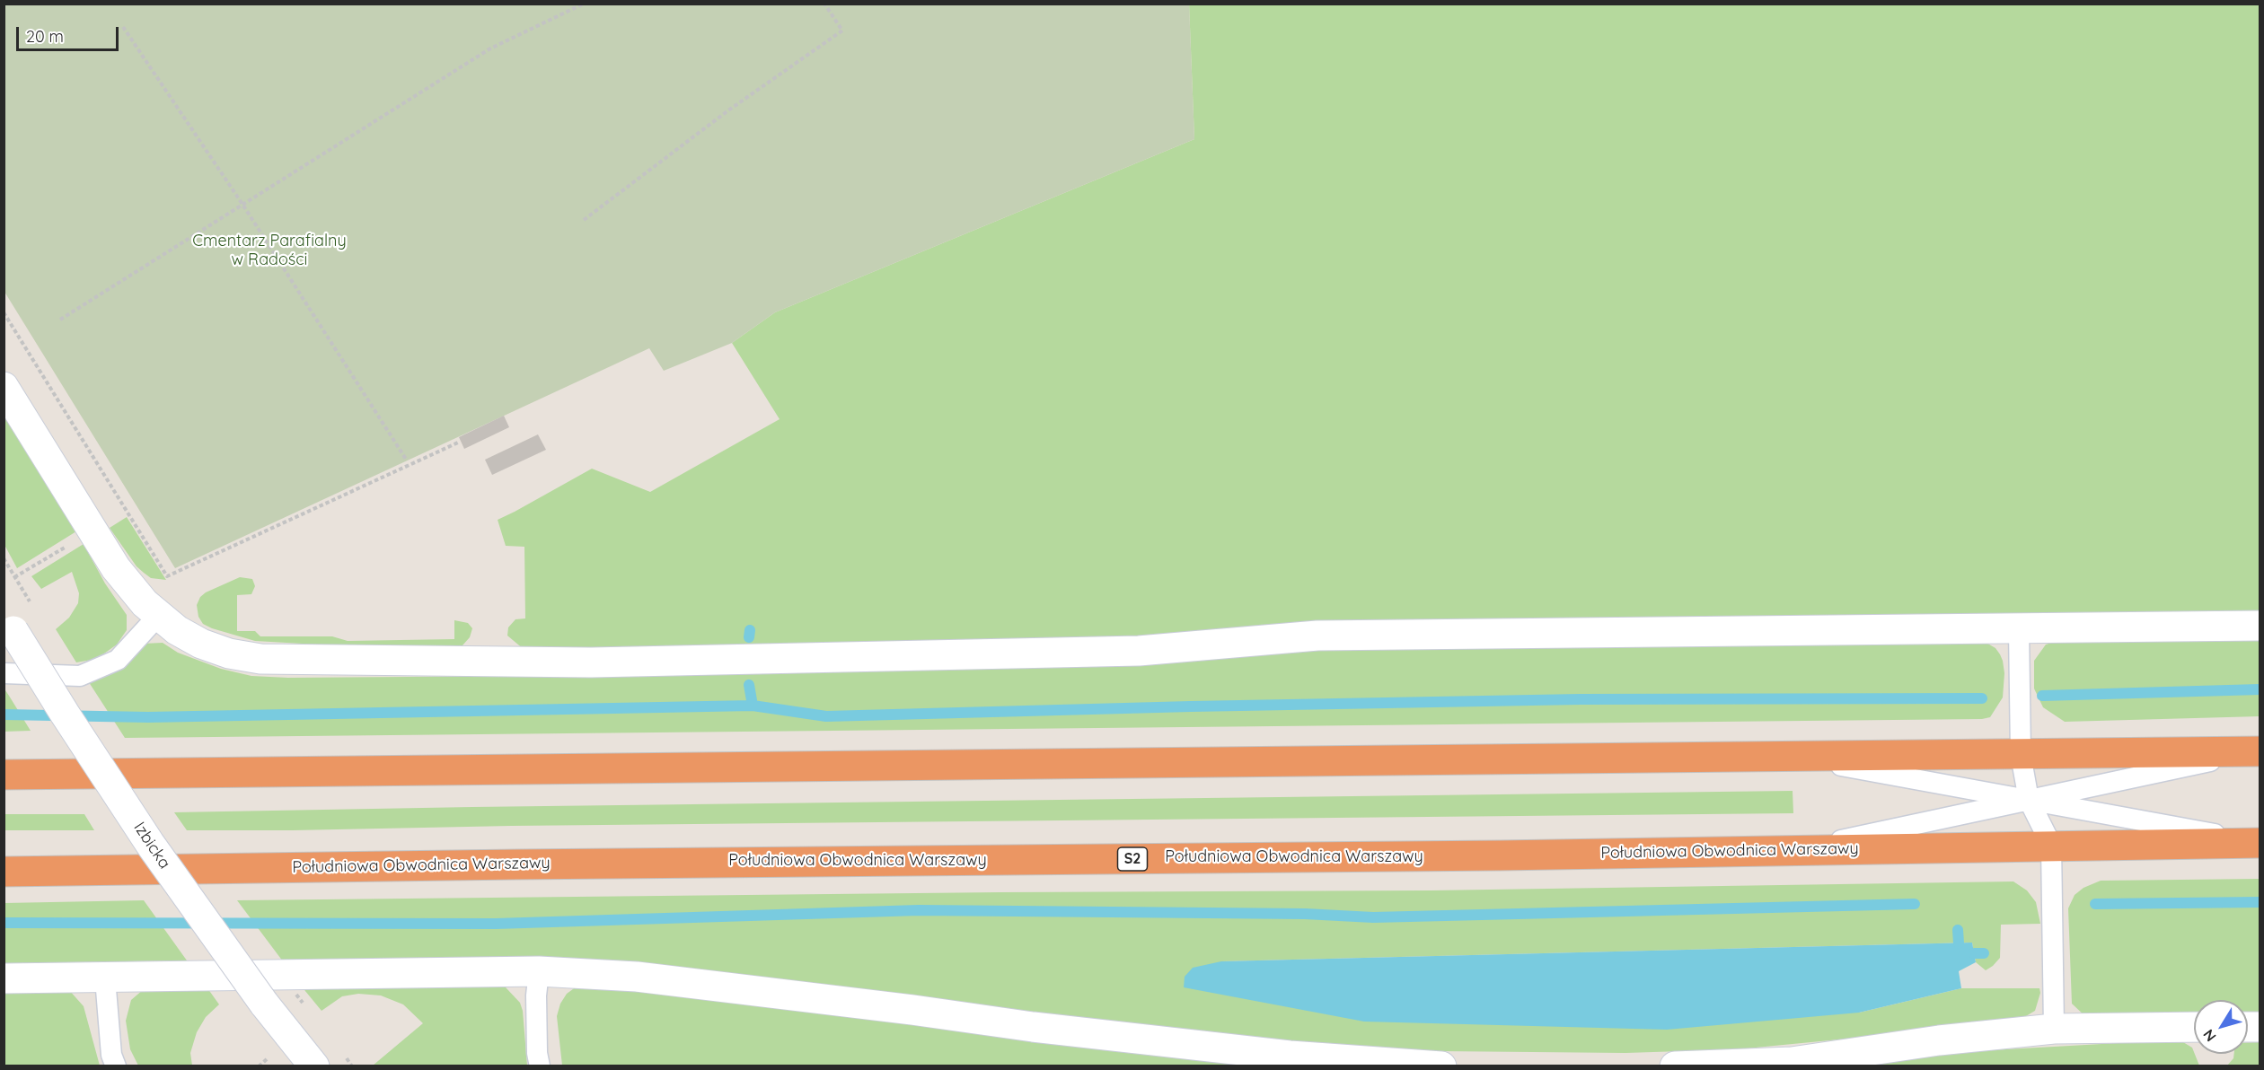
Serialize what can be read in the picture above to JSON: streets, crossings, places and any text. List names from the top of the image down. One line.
{"streets":{"highway":["Południowa Obwodnica Warszawy","S2"],"street":["Izbicka"]},"parks":["Cmentarz Parafialny w Radości"],"scale_bar":"20 m","north":"bottom left"}
